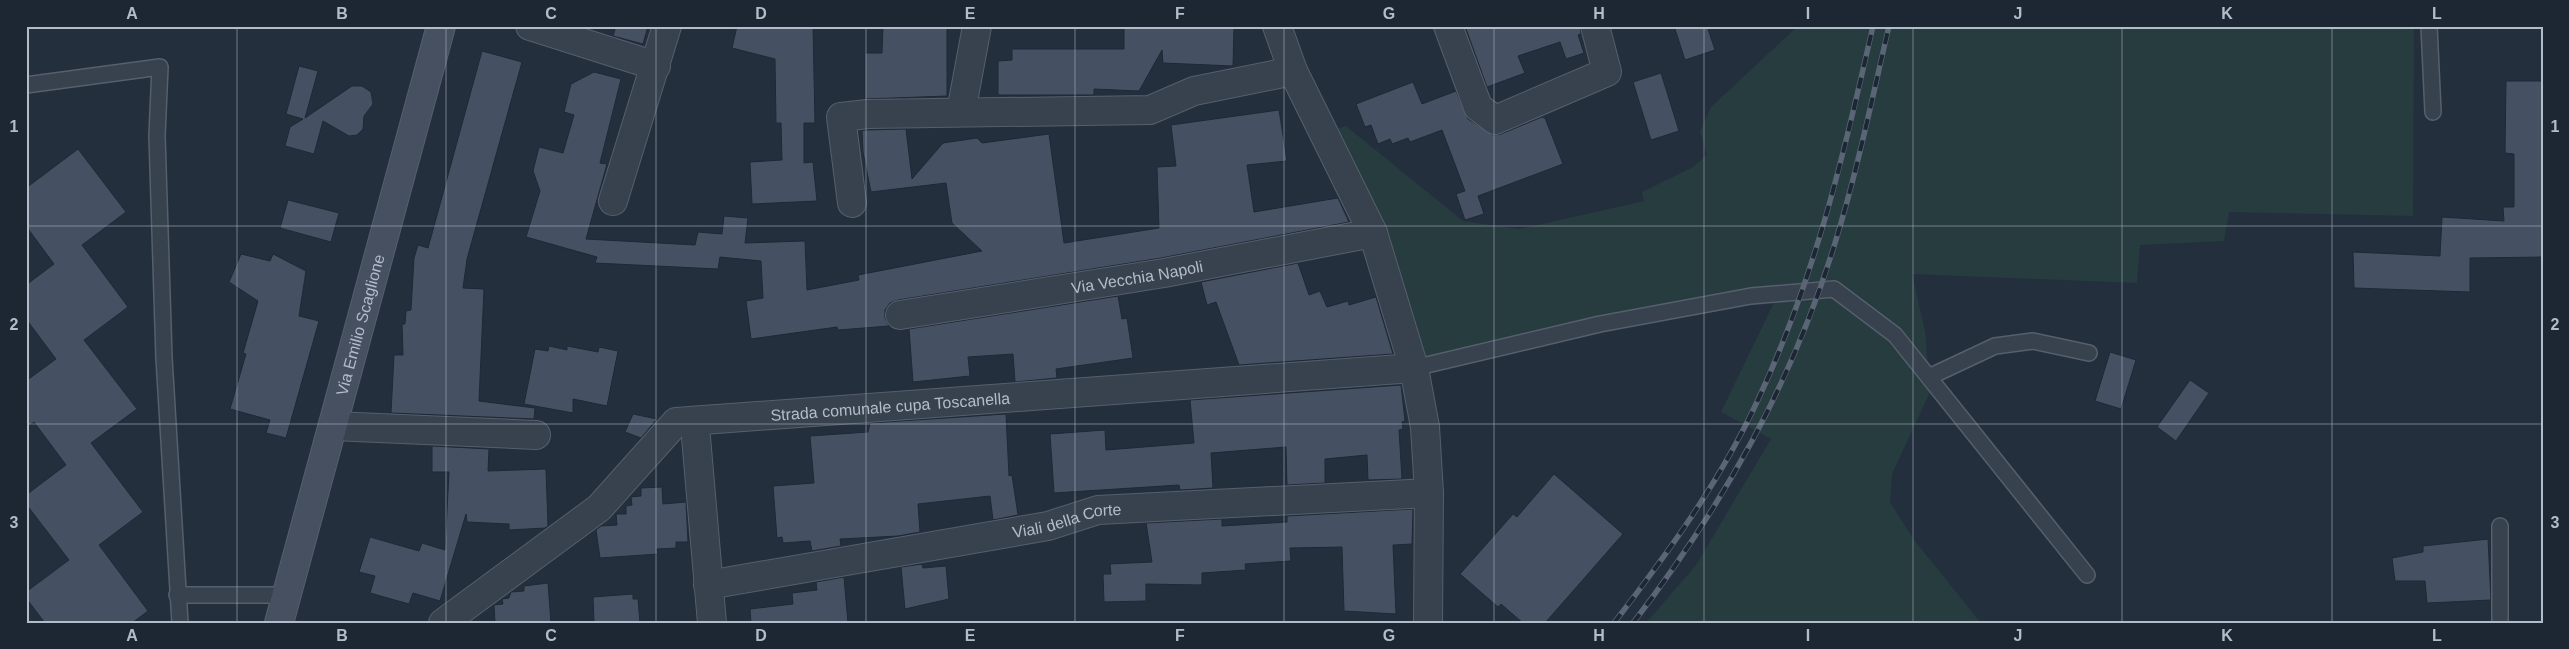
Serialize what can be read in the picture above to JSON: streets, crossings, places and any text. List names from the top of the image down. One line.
{"streets":{"main road":["Via Emilio Scaglione"],"street":["Via Vecchia Napoli","Strada comunale cupa Toscanella","Viali della Corte"]},"grid":{"columns":["A","B","C","D","E","F","G","H","I","J","K","L"],"rows":["1","2","3"]}}
